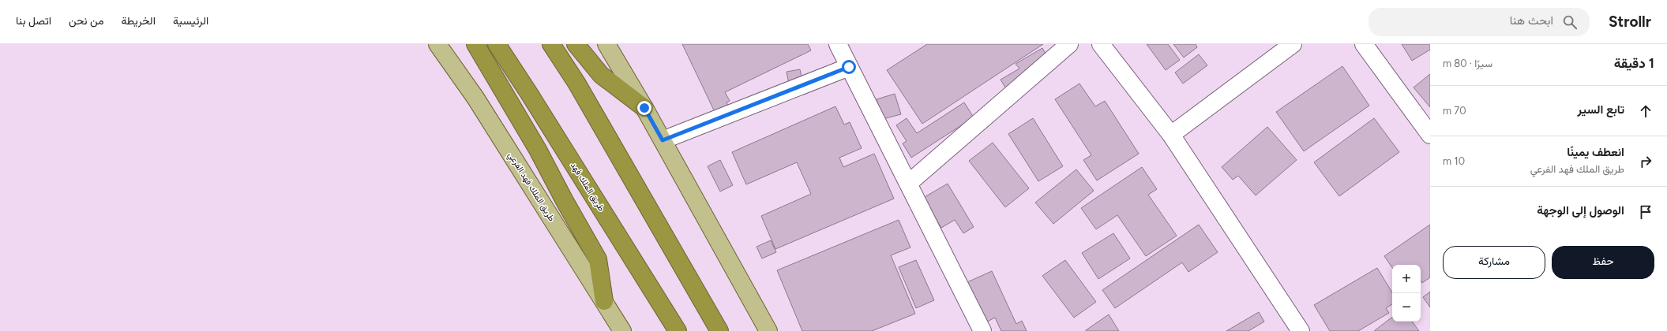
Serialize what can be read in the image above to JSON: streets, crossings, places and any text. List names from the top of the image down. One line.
{"streets":{"highway":["طريق الملك فهد"],"main road":["طريق الملك فهد الفرعي"]},"page":{"header":"Strollr","search":"ابحث هنا","nav":["الرئيسية","الخريطة","من نحن","اتصل بنا"],"heading":["1 دقيقة","سيرًا · 80 m"],"list":[["تابع السير","70 m"],["انعطف يمينًا","طريق الملك فهد الفرعي","10 m"],"الوصول إلى الوجهة"],"buttons":["حفظ","مشاركة"],"map_buttons":["+","−"]}}
